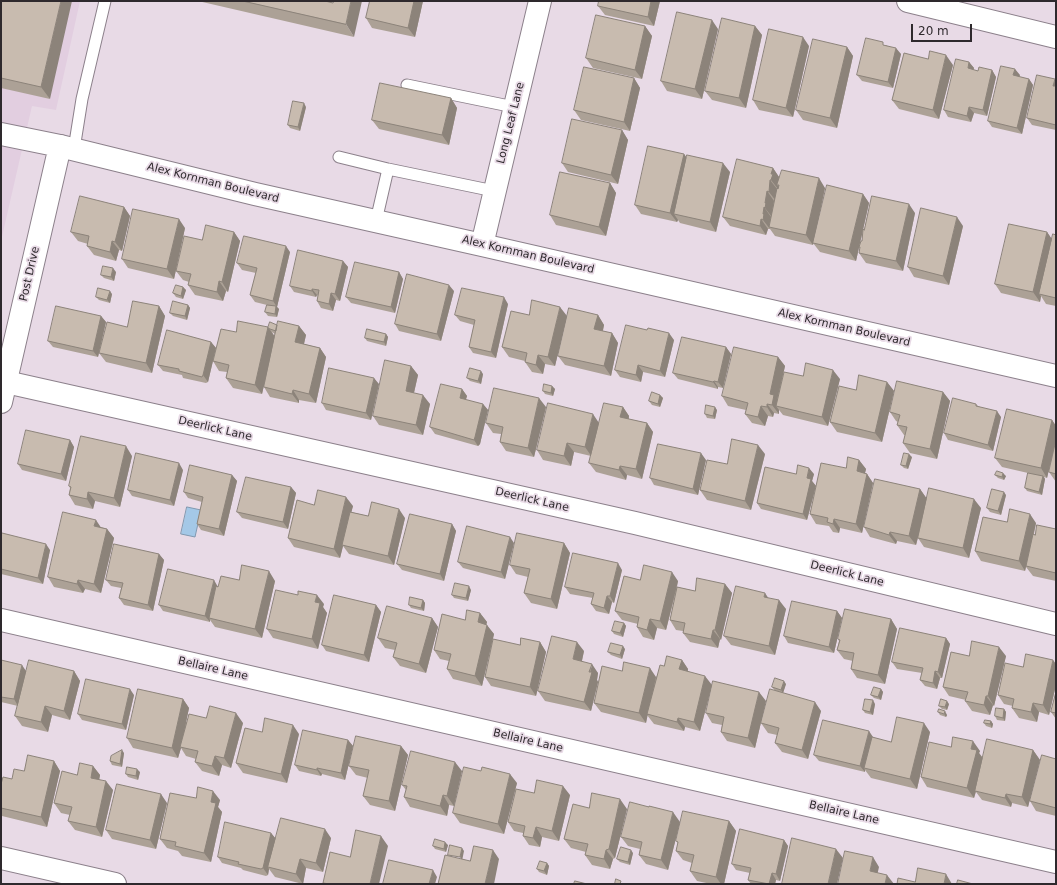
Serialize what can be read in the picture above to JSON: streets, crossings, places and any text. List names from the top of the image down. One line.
{"streets":{"street":["Long Leaf Lane","Alex Kornman Boulevard","Post Drive","Deerlick Lane","Bellaire Lane"]},"crossings":[["Long Leaf Lane","Alex Kornman Boulevard"],["Alex Kornman Boulevard","Post Drive"],["Post Drive","Deerlick Lane"]],"scale_bar":"20 m"}
